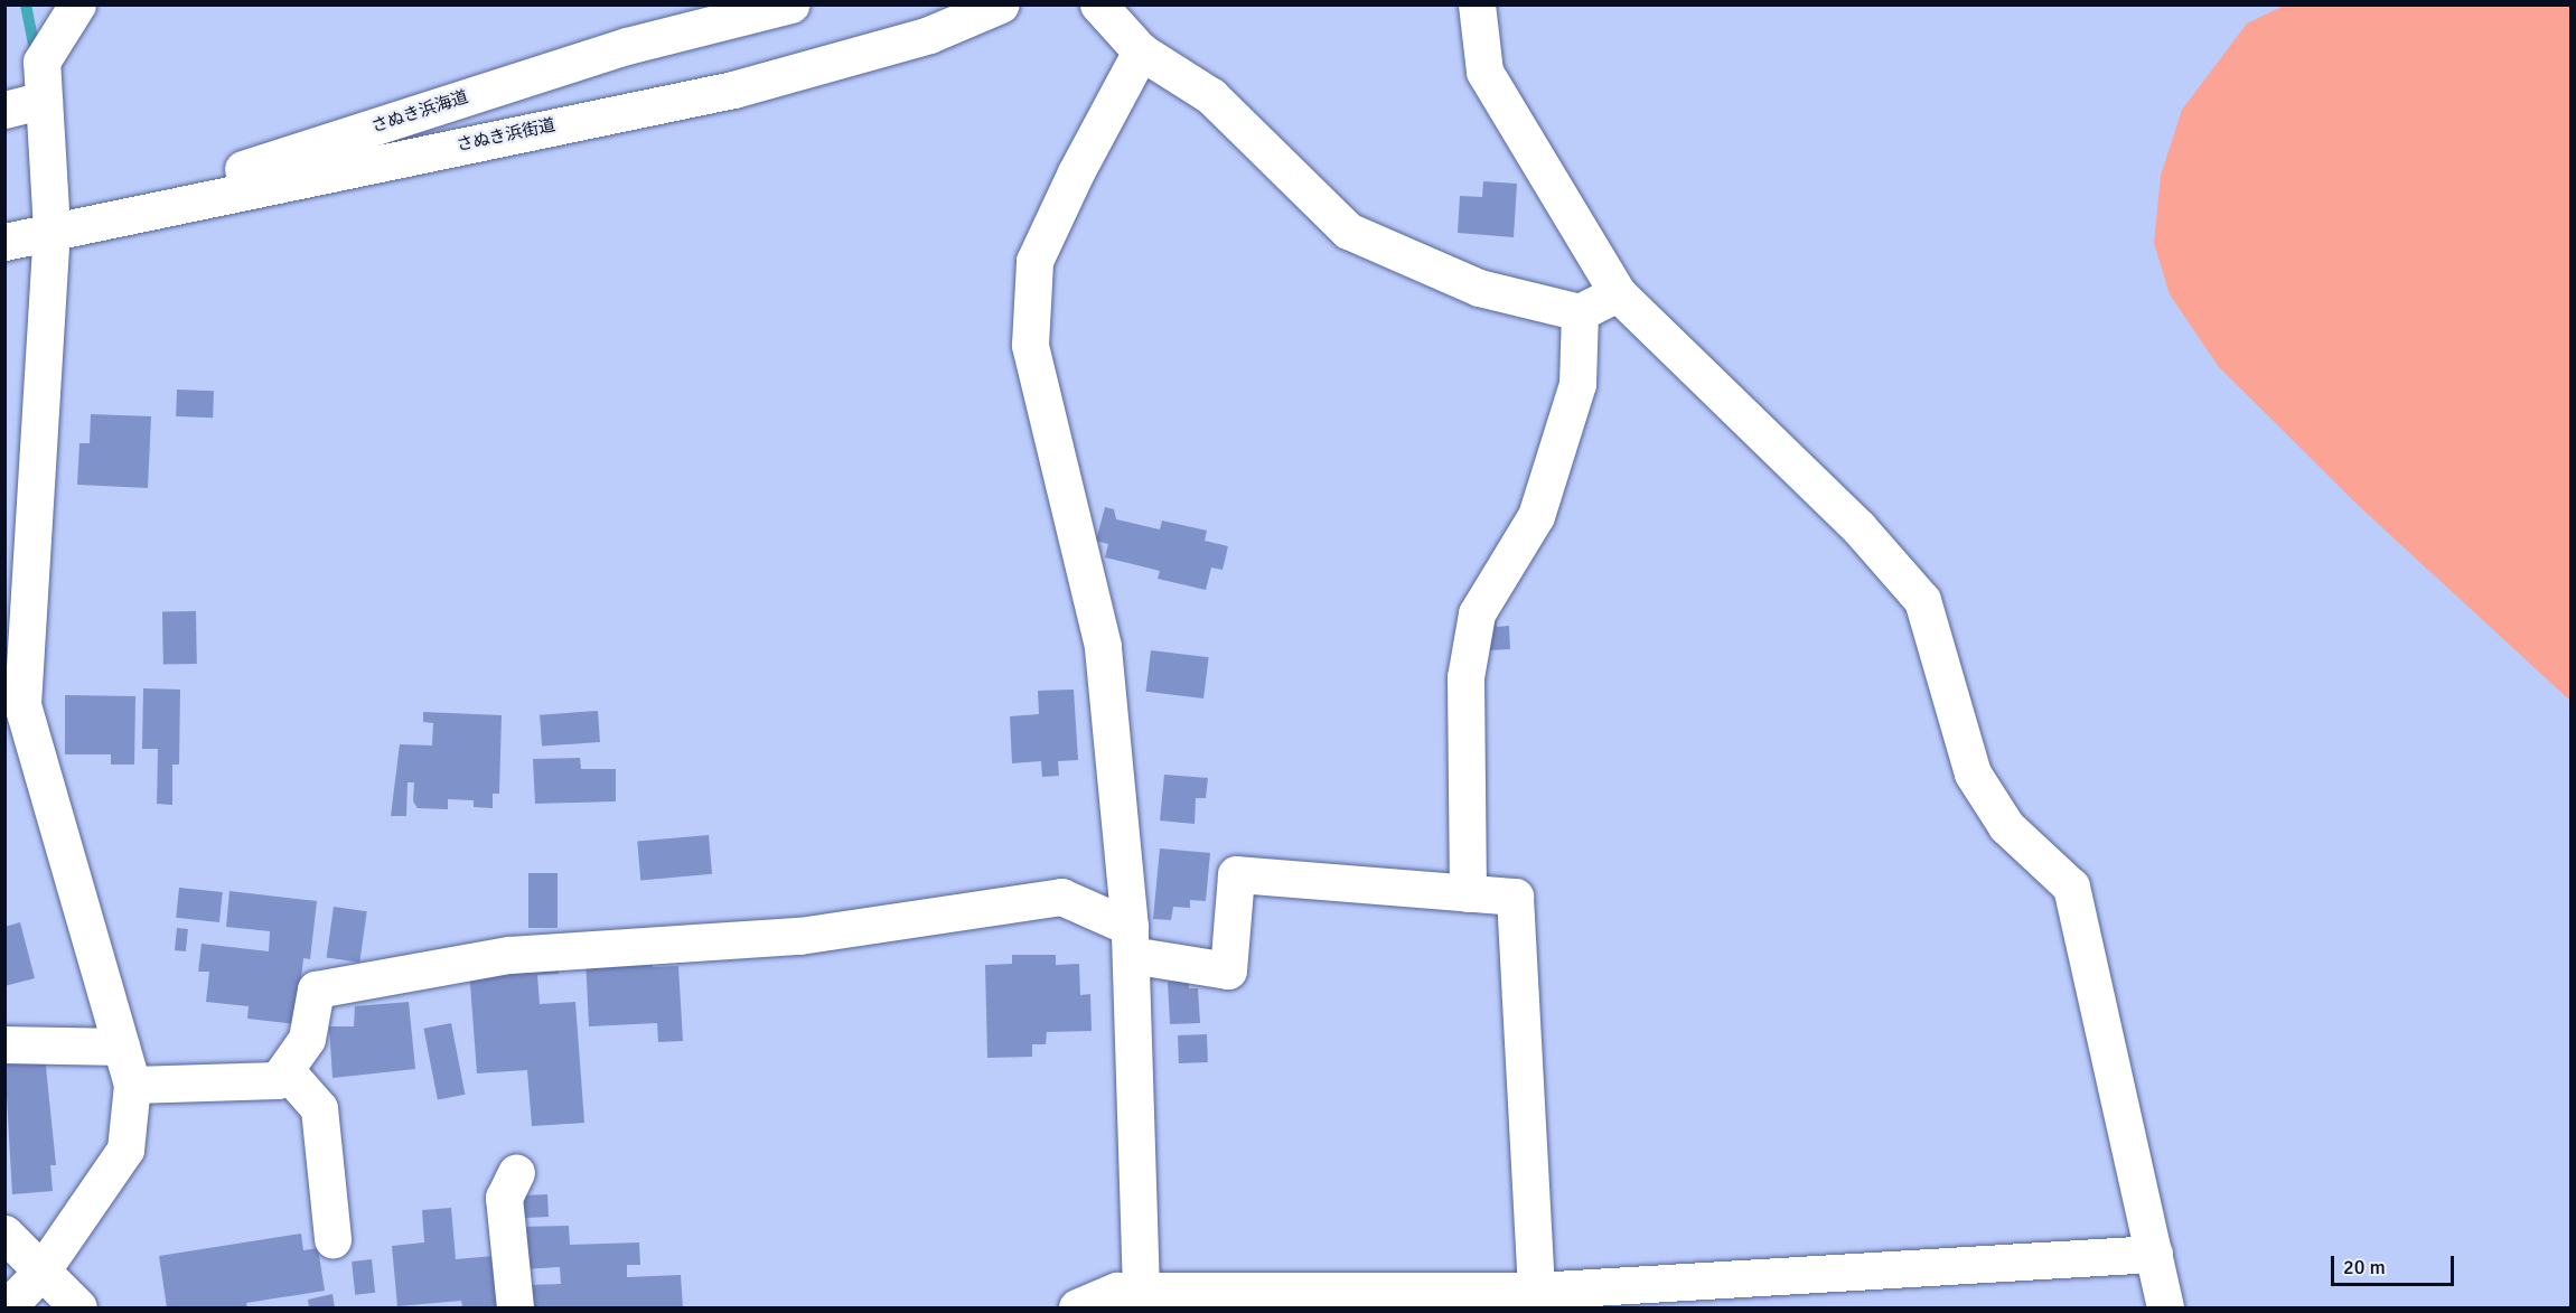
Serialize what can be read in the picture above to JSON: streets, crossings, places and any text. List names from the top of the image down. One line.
{"streets":{"street":["さぬき浜海道","さぬき浜街道"]},"crossings":[["さぬき浜海道","さぬき浜街道"]],"scale_bar":"20 m"}
